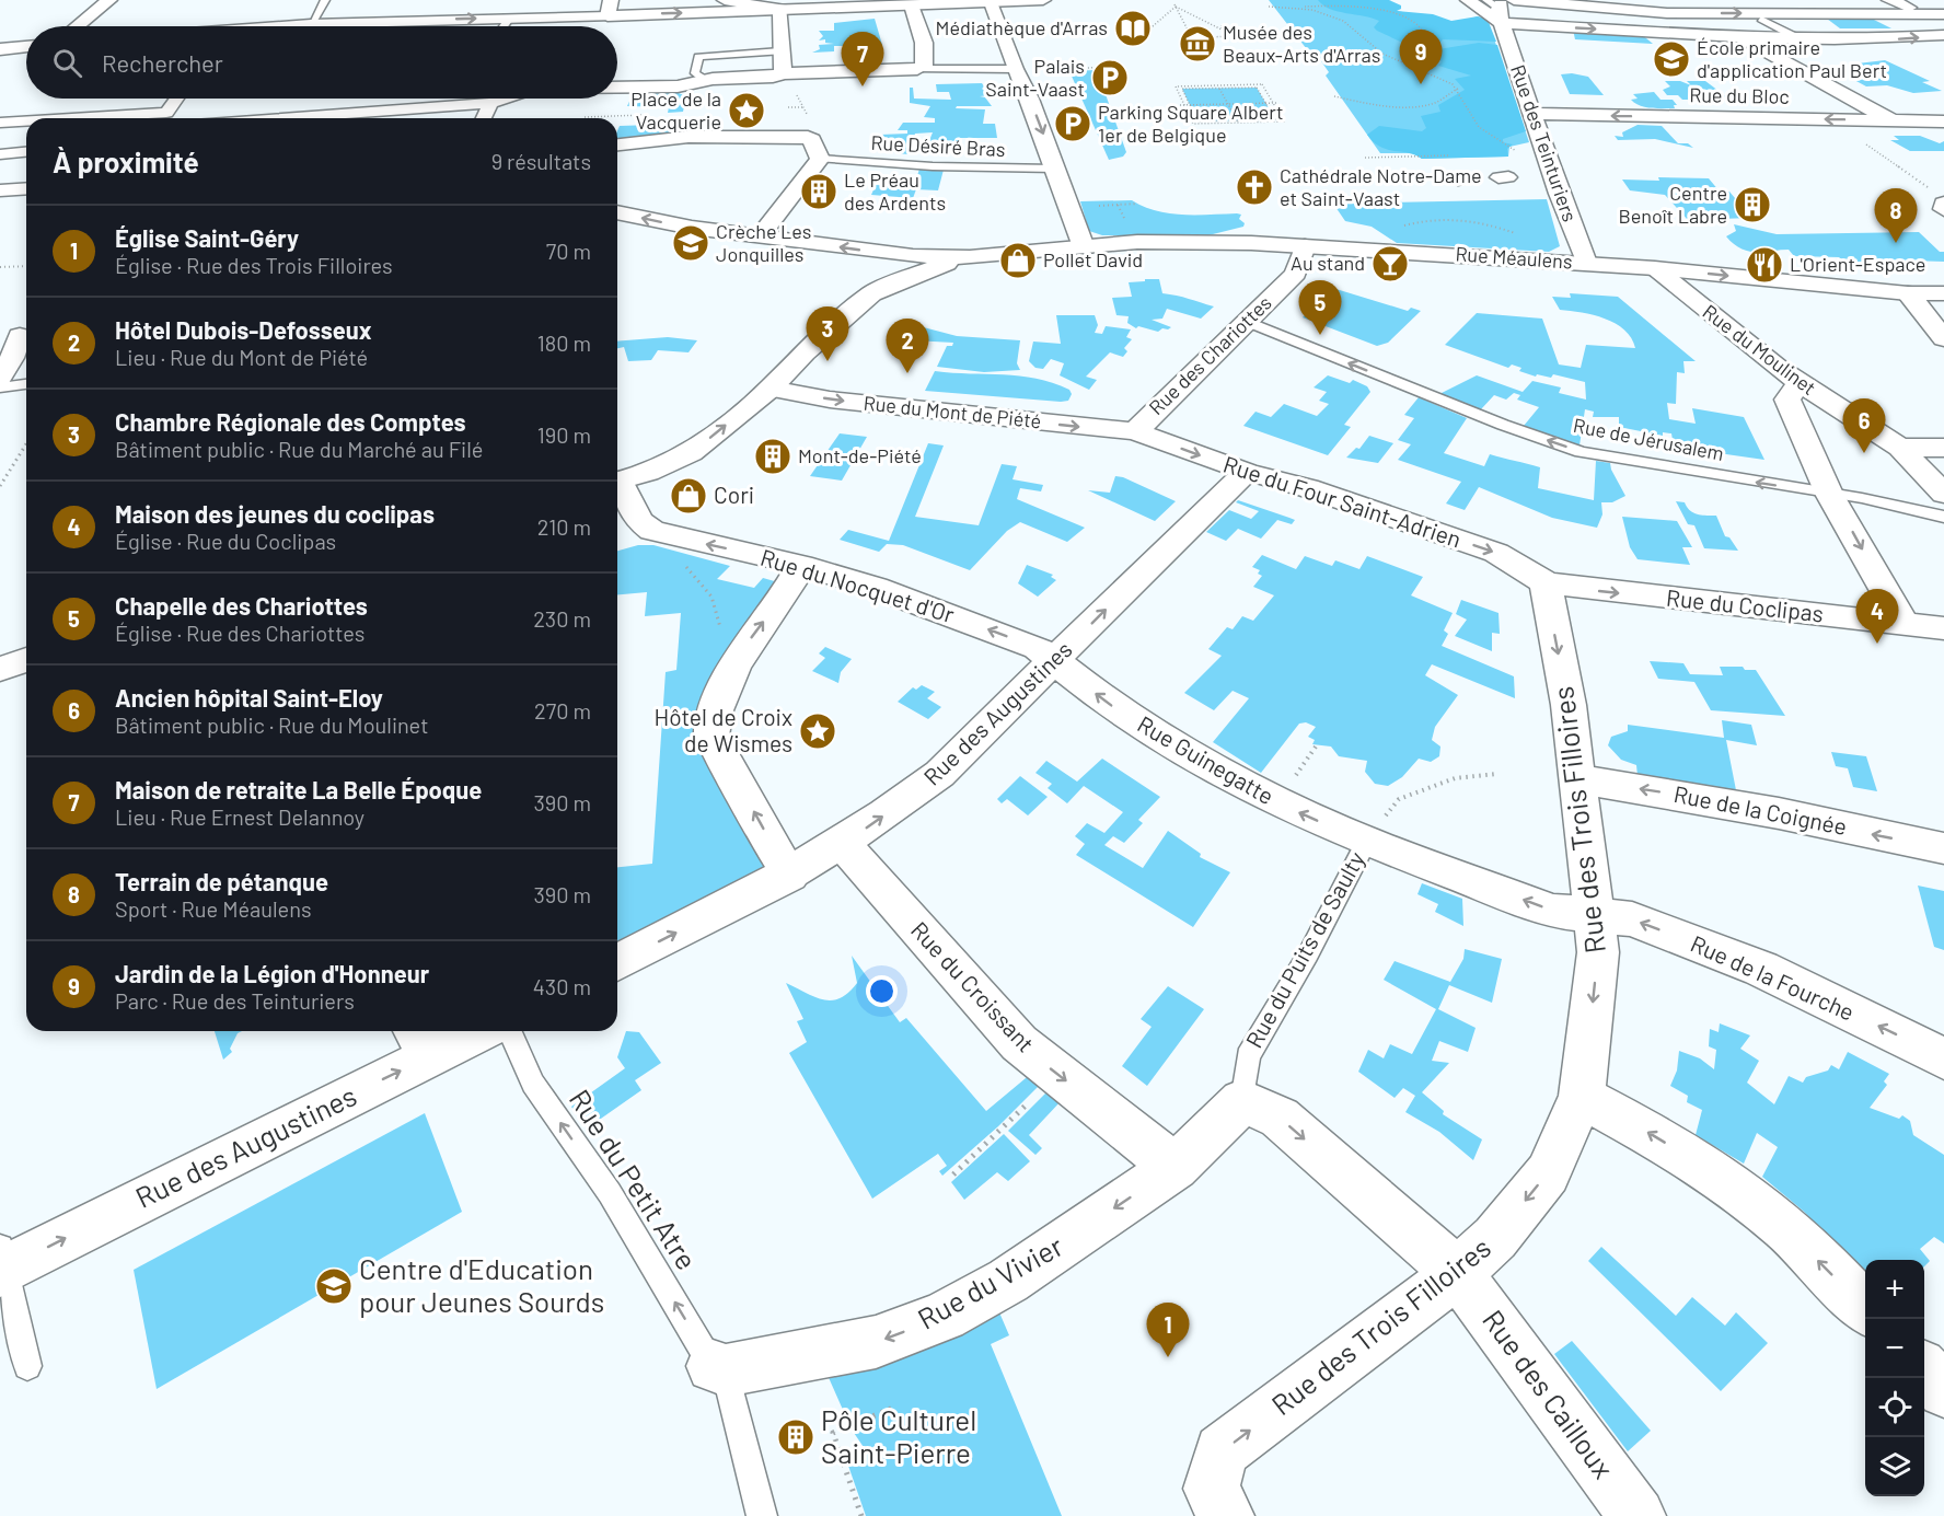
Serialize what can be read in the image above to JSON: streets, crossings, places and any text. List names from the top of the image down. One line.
{"streets":{"street":["Rue du Bloc","Rue des Teinturiers","Rue Méaulens","Rue du Moulinet","Rue des Chariottes","Rue du Mont de Piété","Rue du Four Saint-Adrien","Rue du Nocquet d'Or","Rue du Coclipas","Rue des Augustines","Rue Guinegatte","Rue de la Coignée","Rue des Trois Filloires","Rue de la Fourche","Rue du Croissant","Rue du Vivier","Rue des Cailloux"],"lane":["Rue Désiré Bras","Rue de Jérusalem","Rue du Puits de Saulty","Rue du Petit Atre"]},"crossings":[["Rue du Bloc","Rue des Teinturiers"],["Rue des Teinturiers","Rue Méaulens"],["Rue Méaulens","Rue du Moulinet"],["Rue Méaulens","Rue des Chariottes"],["Rue Méaulens","Rue du Mont de Piété"],["Rue des Chariottes","Rue du Mont de Piété"],["Rue des Chariottes","Rue de Jérusalem"],["Rue des Chariottes","Rue du Four Saint-Adrien"],["Rue du Mont de Piété","Rue du Four Saint-Adrien"],["Rue du Four Saint-Adrien","Rue du Coclipas"],["Rue du Four Saint-Adrien","Rue des Augustines"],["Rue du Four Saint-Adrien","Rue des Trois Filloires"],["Rue du Nocquet d'Or","Rue des Augustines"],["Rue du Nocquet d'Or","Rue Guinegatte"],["Rue du Coclipas","Rue des Trois Filloires"],["Rue des Augustines","Rue Guinegatte"],["Rue des Augustines","Rue du Croissant"],["Rue Guinegatte","Rue des Trois Filloires"],["Rue Guinegatte","Rue du Puits de Saulty"],["Rue Guinegatte","Rue de la Fourche"],["Rue de la Coignée","Rue des Trois Filloires"],["Rue des Trois Filloires","Rue de la Fourche"],["Rue des Trois Filloires","Rue des Cailloux"],["Rue du Puits de Saulty","Rue du Vivier"],["Rue du Puits de Saulty","Rue des Cailloux"],["Rue du Croissant","Rue du Vivier"],["Rue du Petit Atre","Rue du Vivier"],["Rue du Vivier","Rue des Cailloux"]],"one_way":["Rue de Jérusalem","Rue du Four Saint-Adrien","Rue du Coclipas","Rue des Augustines","Rue Guinegatte","Rue de la Coignée","Rue du Croissant","Rue du Petit Atre","Rue du Vivier","Rue des Cailloux"],"places":{"library":["Médiathèque d'Arras"],"museum":["Musée des Beaux-Arts d'Arras"],"school or university":["École primaire d'application Paul Bert","Crèche Les Jonquilles","Centre d'Education pour Jeunes Sourds"],"parking":["Palais Saint-Vaast","Parking Square Albert 1er de Belgique"],"place":["Place de la Vacquerie","Hôtel de Croix de Wismes"],"church":["Cathédrale Notre-Dame et Saint-Vaast"],"building":["Le Préau des Ardents","Centre Benoît Labre","Mont-de-Piété","Pôle Culturel Saint-Pierre"],"shop":["Pollet David","Cori"],"bar":["Au stand"],"restaurant":["L'Orient-Espace"]},"page":{"search":"Rechercher","pins":["9","7","8","5","3","2","6","4","1"],"heading":["À proximité","9 résultats"],"list":[{"mark":"1","name":"Église Saint-Géry","note":"Église · Rue des Trois Filloires","value":"70 m"},{"mark":"2","name":"Hôtel Dubois-Defosseux","note":"Lieu · Rue du Mont de Piété","value":"180 m"},{"mark":"3","name":"Chambre Régionale des Comptes","note":"Bâtiment public · Rue du Marché au Filé","value":"190 m"},{"mark":"4","name":"Maison des jeunes du coclipas","note":"Église · Rue du Coclipas","value":"210 m"},{"mark":"5","name":"Chapelle des Chariottes","note":"Église · Rue des Chariottes","value":"230 m"},{"mark":"6","name":"Ancien hôpital Saint-Eloy","note":"Bâtiment public · Rue du Moulinet","value":"270 m"},{"mark":"7","name":"Maison de retraite La Belle Époque","note":"Lieu · Rue Ernest Delannoy","value":"390 m"},{"mark":"8","name":"Terrain de pétanque","note":"Sport · Rue Méaulens","value":"390 m"},{"mark":"9","name":"Jardin de la Légion d'Honneur","note":"Parc · Rue des Teinturiers","value":"430 m"}],"map_buttons":["+","−"]}}
